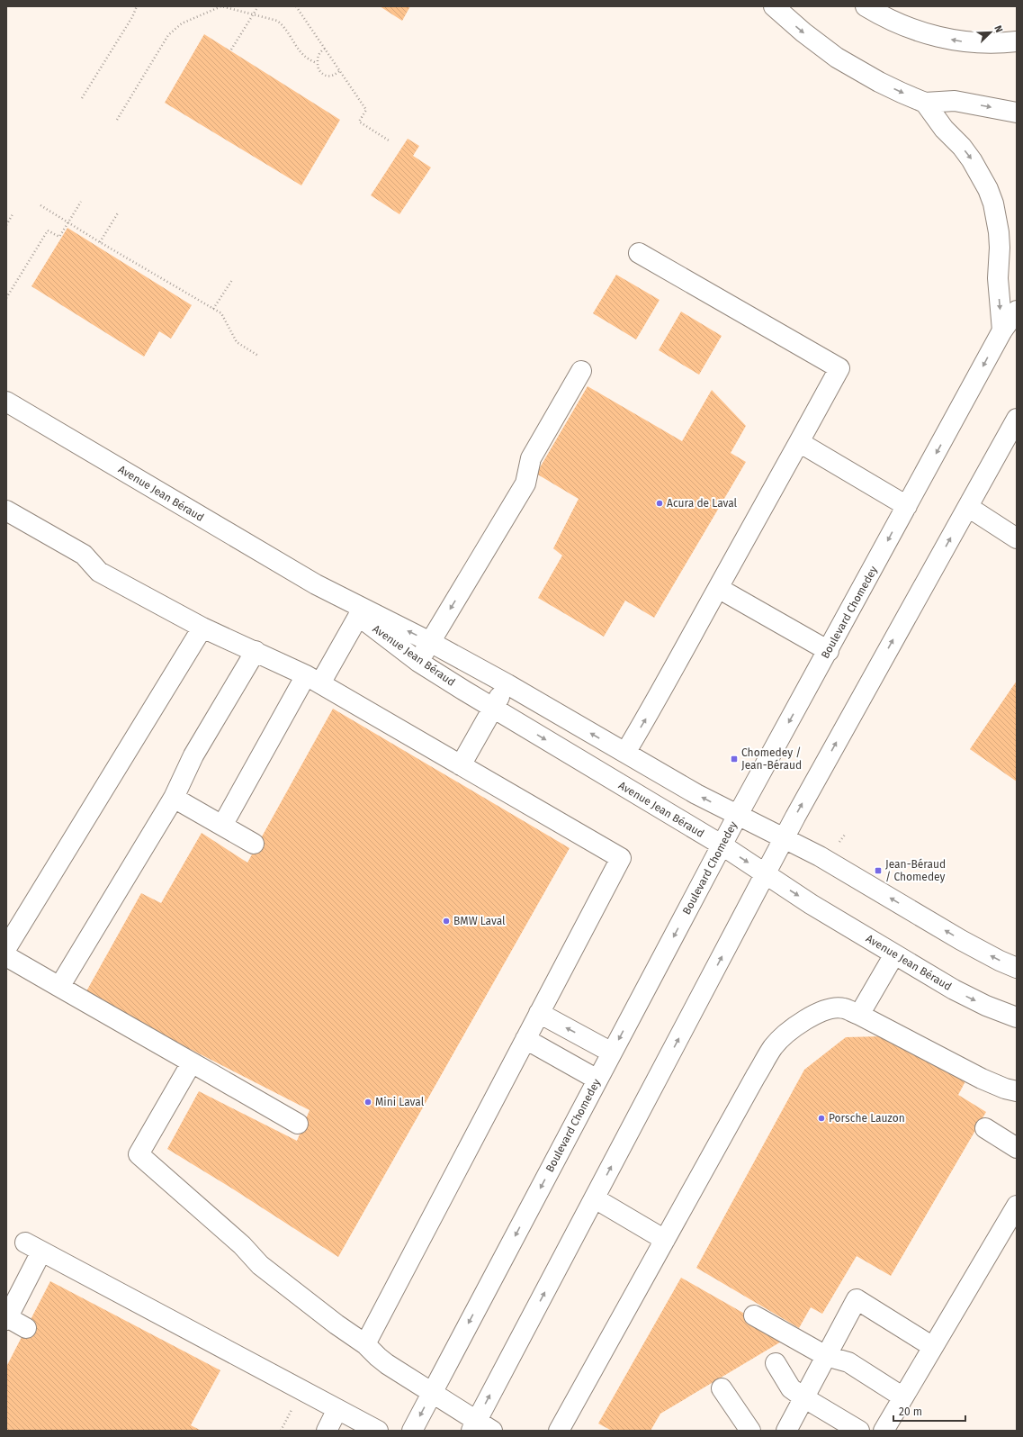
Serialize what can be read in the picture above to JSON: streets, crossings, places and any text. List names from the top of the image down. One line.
{"streets":{"street":["Avenue Jean Béraud","Boulevard Chomedey"]},"crossings":[["Avenue Jean Béraud","Boulevard Chomedey"]],"places":{"other":["Acura de Laval","BMW Laval","Mini Laval","Porsche Lauzon"],"transit":["Chomedey / Jean-Béraud","Jean-Béraud / Chomedey"]},"scale_bar":"20 m","north":"top right"}
